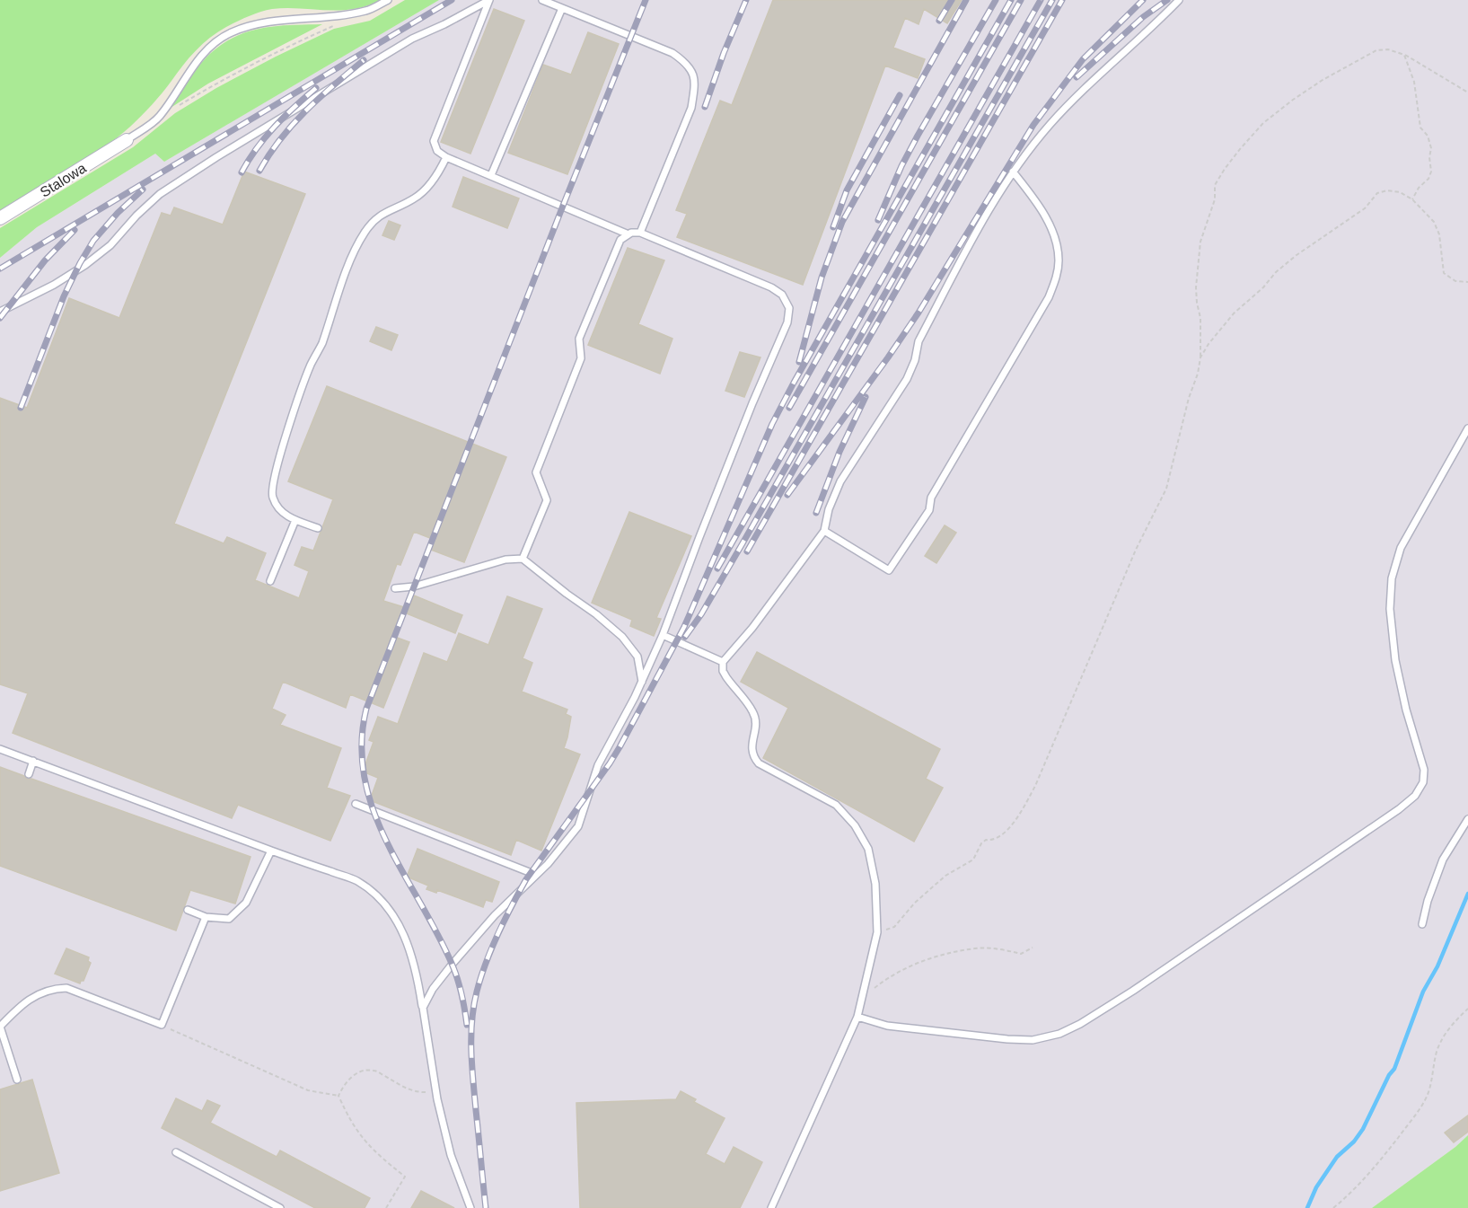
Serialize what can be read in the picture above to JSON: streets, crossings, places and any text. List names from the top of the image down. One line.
{"streets":{"street":["Stalowa"]}}
